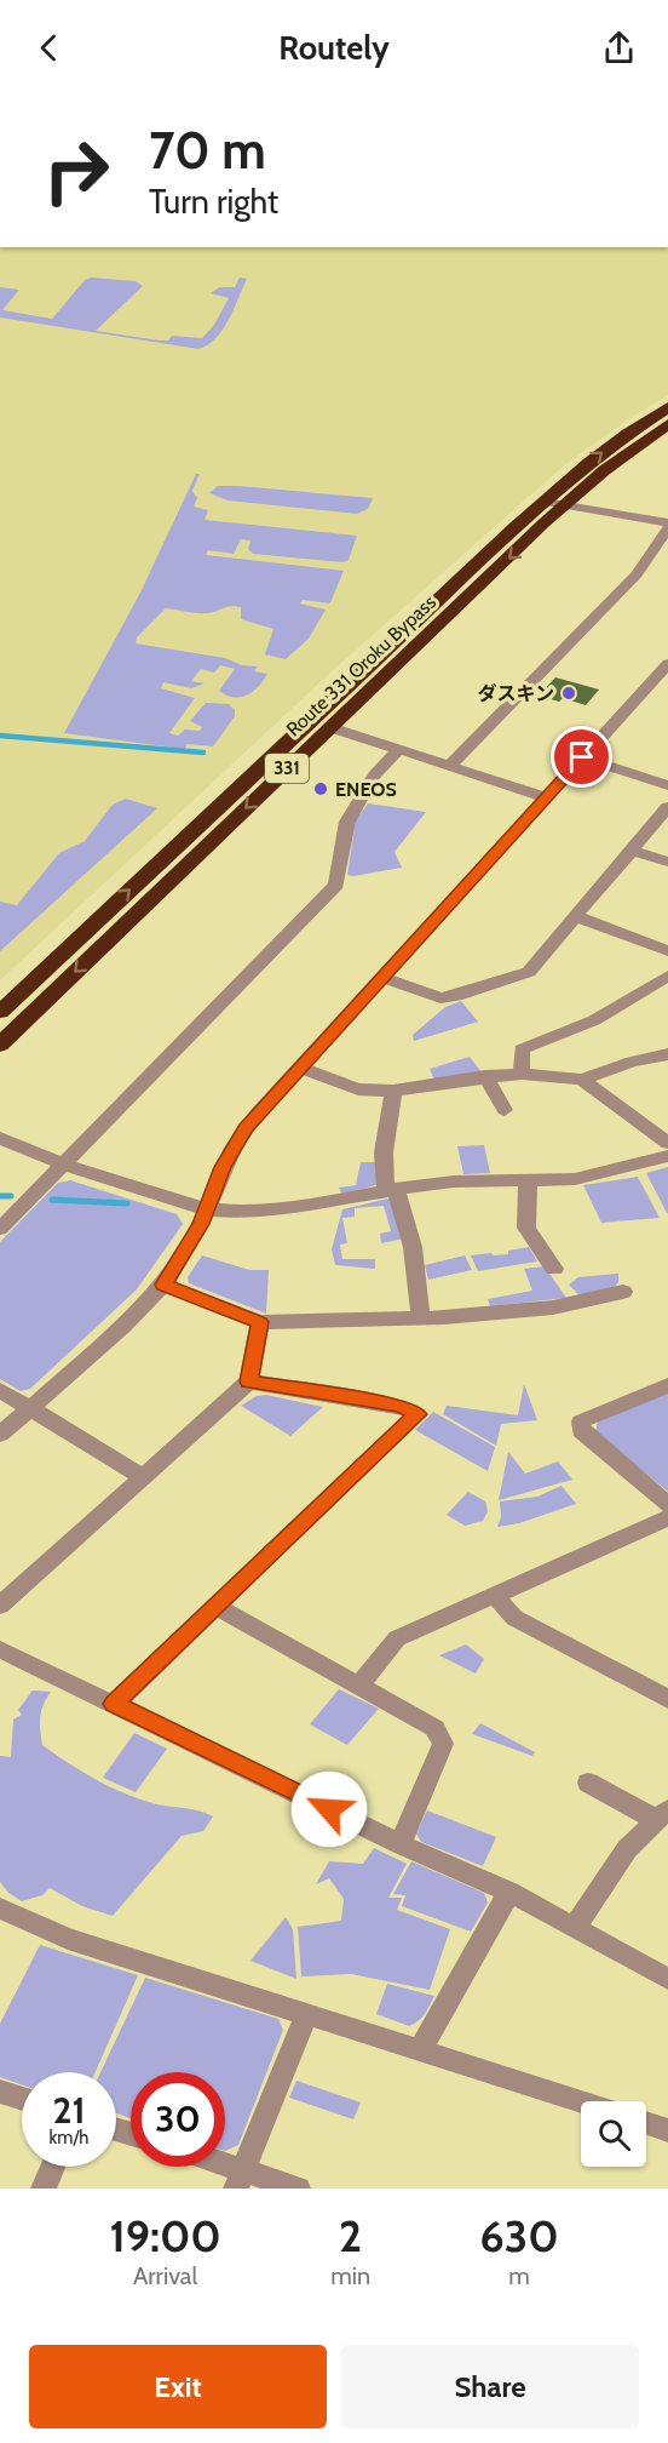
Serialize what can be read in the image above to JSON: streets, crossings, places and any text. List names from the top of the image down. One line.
{"streets":{"highway":["Route 331 Oroku Bypass","331"]},"places":["ダスキン","ENEOS"],"page":{"header":"Routely","turn":["70 m","Turn right"],"speed":"21 km/h","limit":"30","eta":["19:00","Arrival","2","min","630","m"],"buttons":["Exit","Share"]}}
